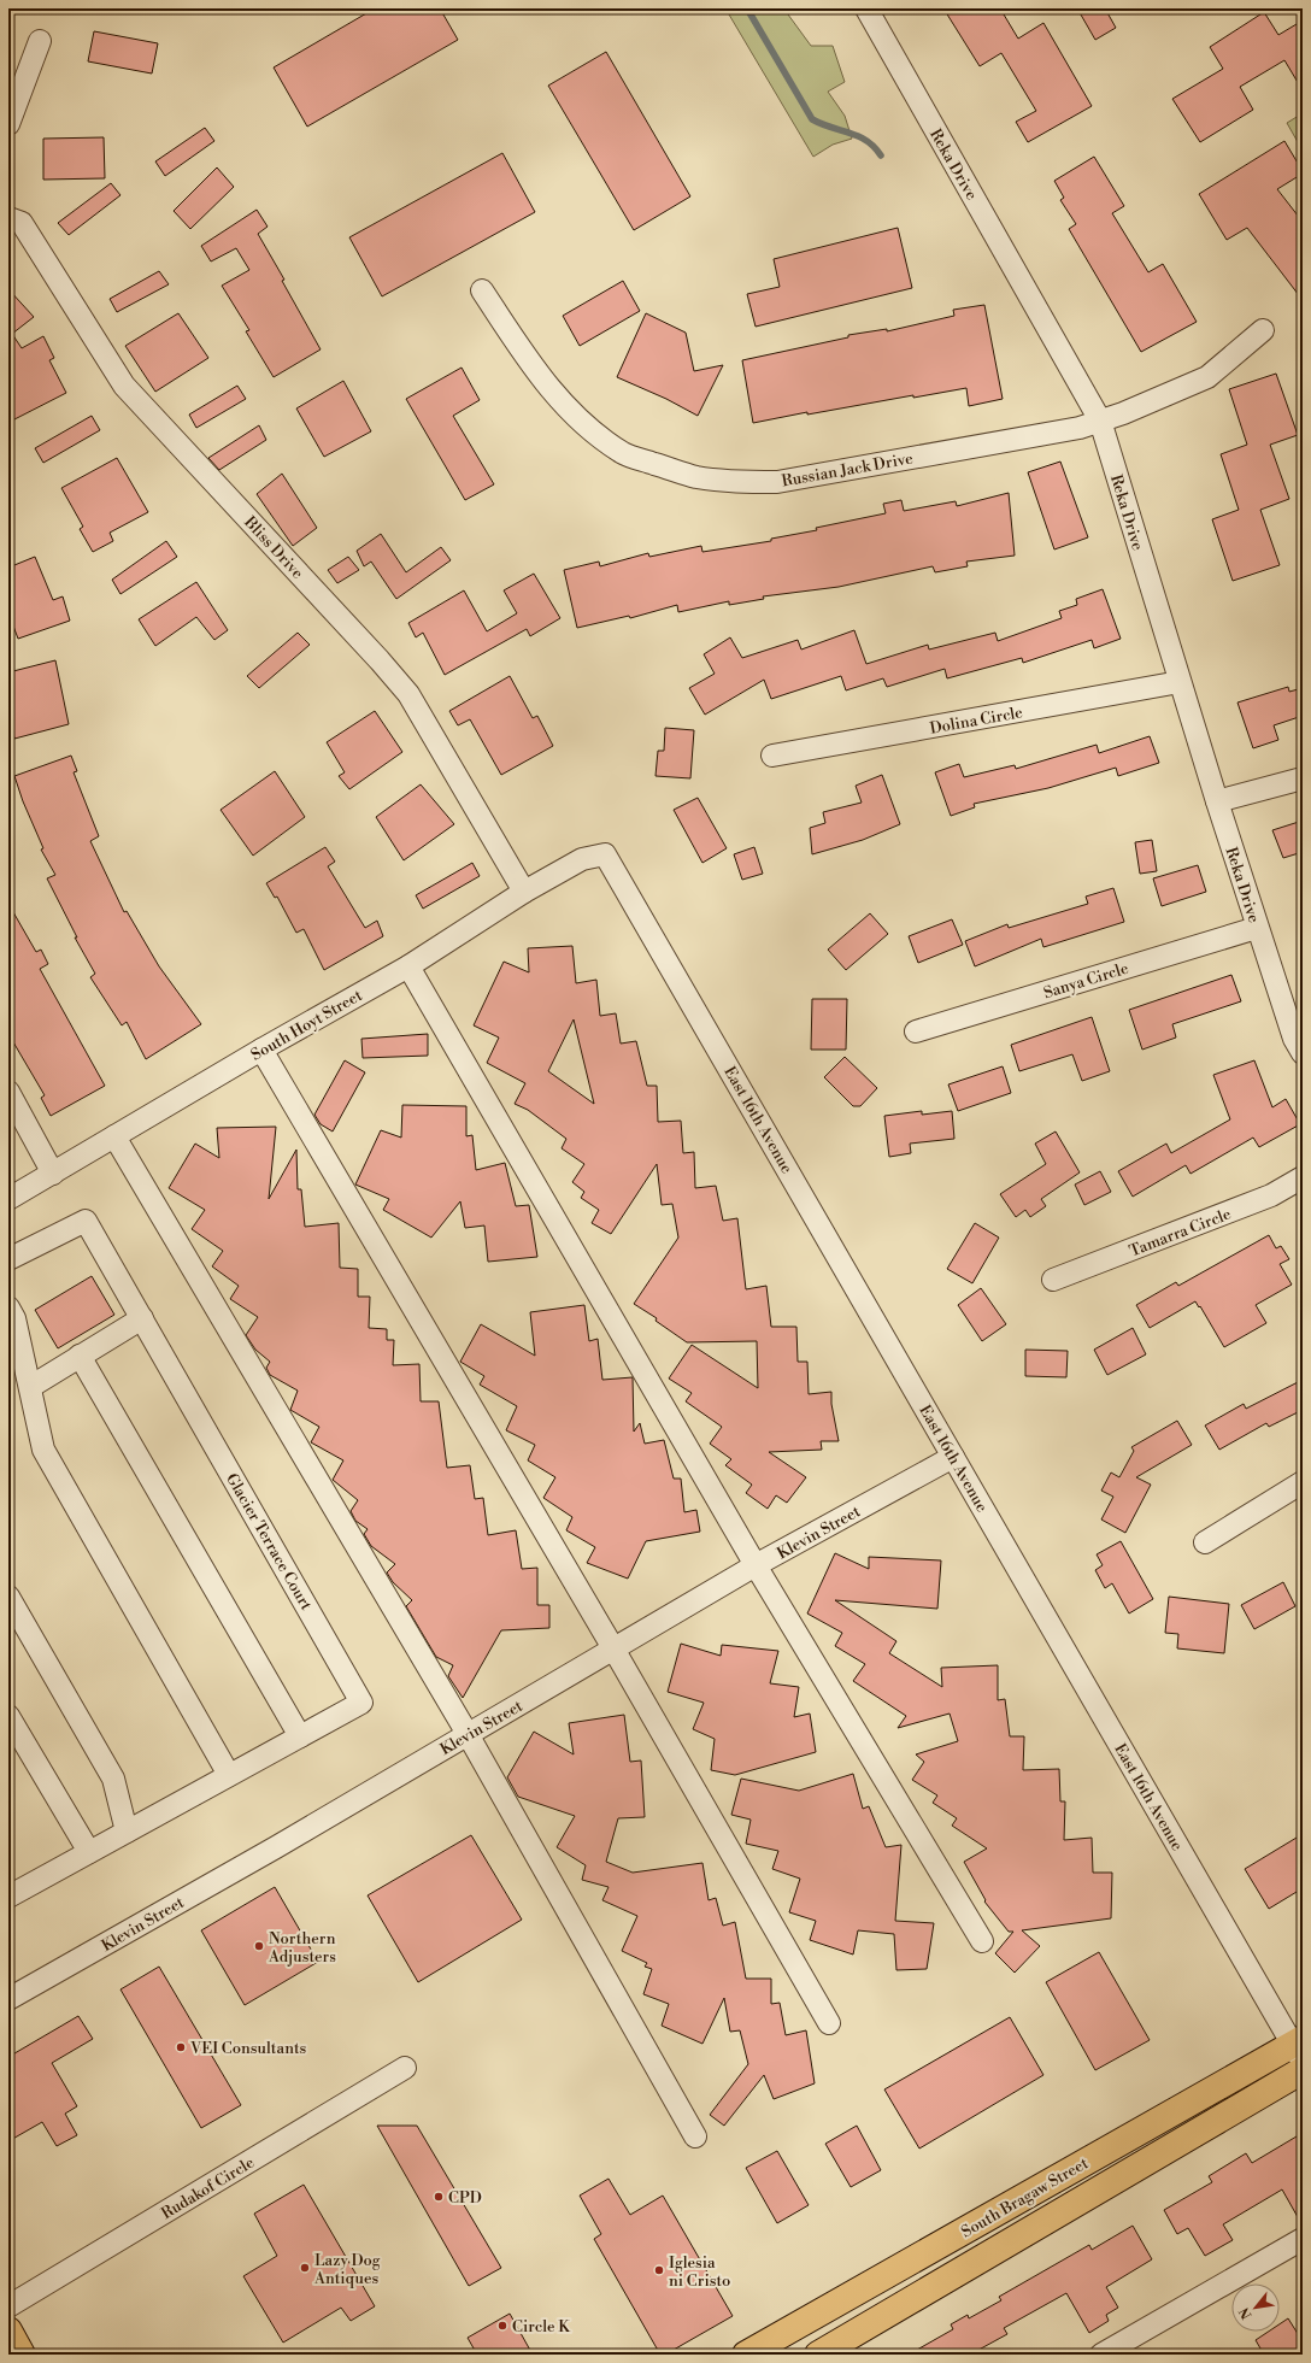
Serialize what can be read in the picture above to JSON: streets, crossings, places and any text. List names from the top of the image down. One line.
{"streets":{"main road":["South Bragaw Street"],"street":["Reka Drive","Russian Jack Drive","Bliss Drive","Dolina Circle","Sanya Circle","South Hoyt Street","East 16th Avenue","Tamarra Circle","Klevin Street","Glacier Terrace Court","Rudakof Circle"]},"crossings":[["Reka Drive","Russian Jack Drive"],["Reka Drive","Dolina Circle"],["Reka Drive","Sanya Circle"],["Bliss Drive","South Hoyt Street"],["South Hoyt Street","East 16th Avenue"],["East 16th Avenue","Klevin Street"],["East 16th Avenue","South Bragaw Street"]],"places":["Northern Adjusters","VEI Consultants","CPD","Lazy Dog Antiques","Iglesia ni Cristo","Circle K"],"north":"bottom left"}
